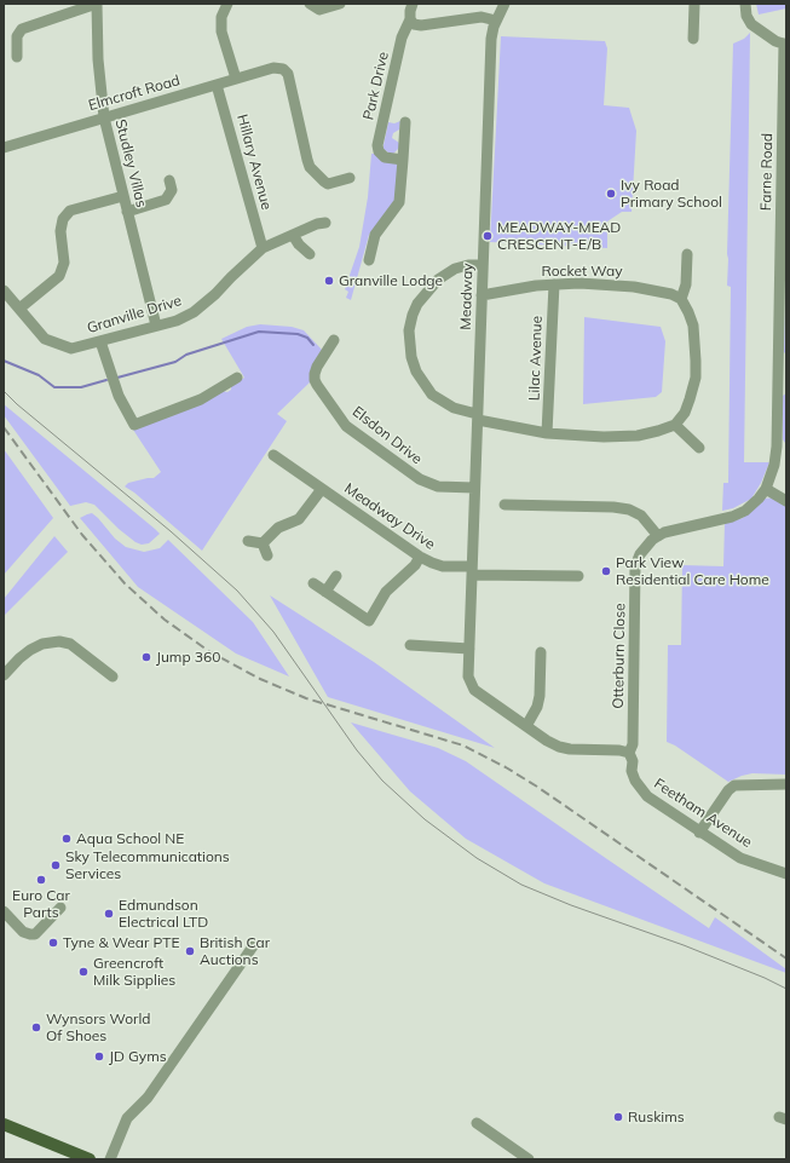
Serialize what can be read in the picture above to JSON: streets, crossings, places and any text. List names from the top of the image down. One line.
{"streets":{"street":["Park Drive","Elmcroft Road","Hillary Avenue","Studley Villas","Farne Road","Rocket Way","Meadway","Granville Drive","Lilac Avenue","Elsdon Drive","Meadway Drive","Otterburn Close","Feetham Avenue"]},"crossings":[["Elmcroft Road","Hillary Avenue"],["Elmcroft Road","Studley Villas"],["Hillary Avenue","Granville Drive"],["Studley Villas","Granville Drive"],["Farne Road","Otterburn Close"],["Rocket Way","Meadway"],["Rocket Way","Lilac Avenue"],["Meadway","Elsdon Drive"],["Meadway","Meadway Drive"],["Meadway","Otterburn Close"],["Meadway","Feetham Avenue"],["Otterburn Close","Feetham Avenue"]],"places":["Ivy Road Primary School","MEADWAY-MEAD CRESCENT-E/B","Granville Lodge","Park View Residential Care Home","Jump 360","Aqua School NE","Sky Telecommunications Services","Euro Car Parts","Edmundson Electrical LTD","Tyne & Wear PTE","British Car Auctions","Greencroft Milk Sipplies","Wynsors World Of Shoes","JD Gyms","Ruskims"]}
